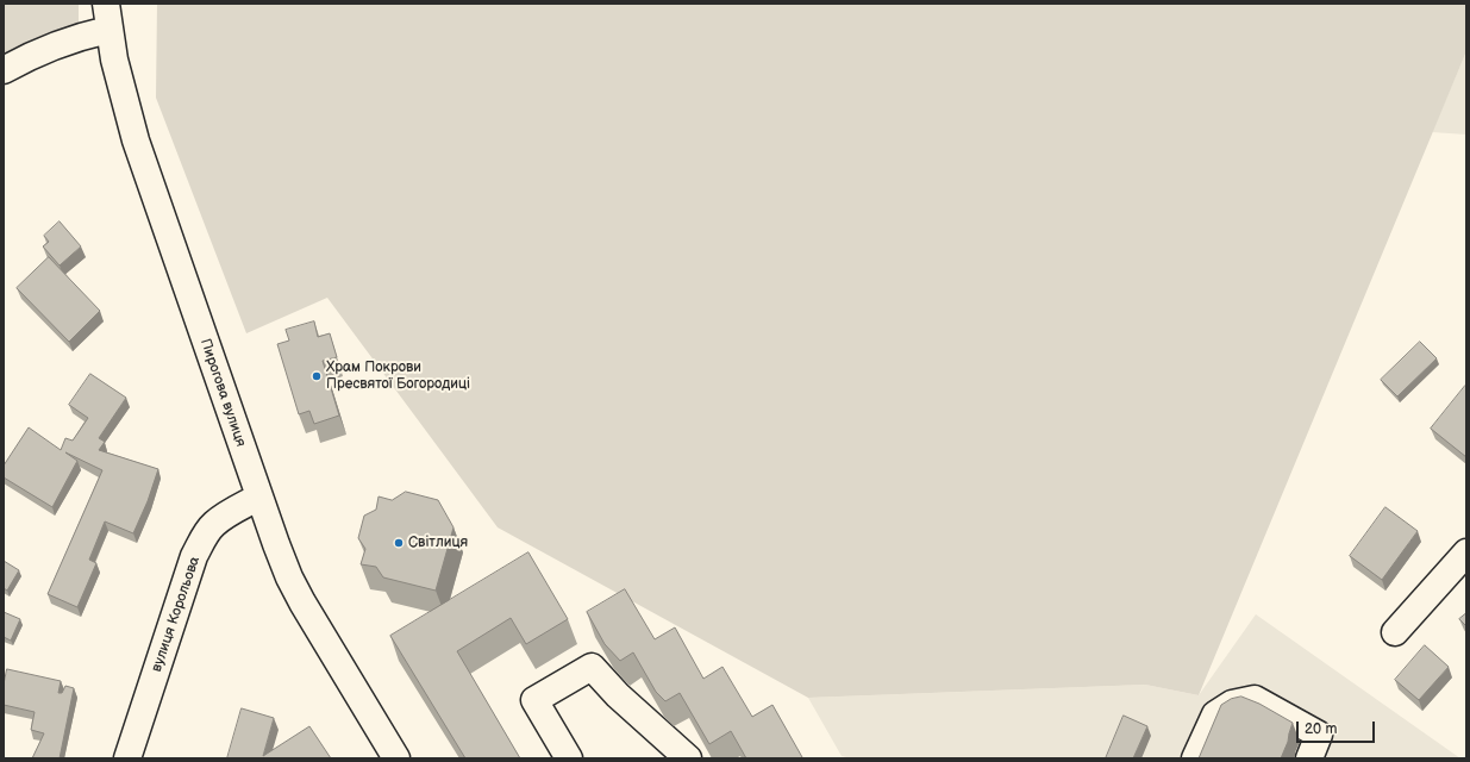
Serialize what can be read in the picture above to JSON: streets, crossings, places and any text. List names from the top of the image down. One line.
{"streets":{"street":["Пирогова вулиця","вулиця Корольова"]},"crossings":[["Пирогова вулиця","вулиця Корольова"]],"places":["Храм Покрови Пресвятої Богородиці","Світлиця"],"scale_bar":"20 m"}
